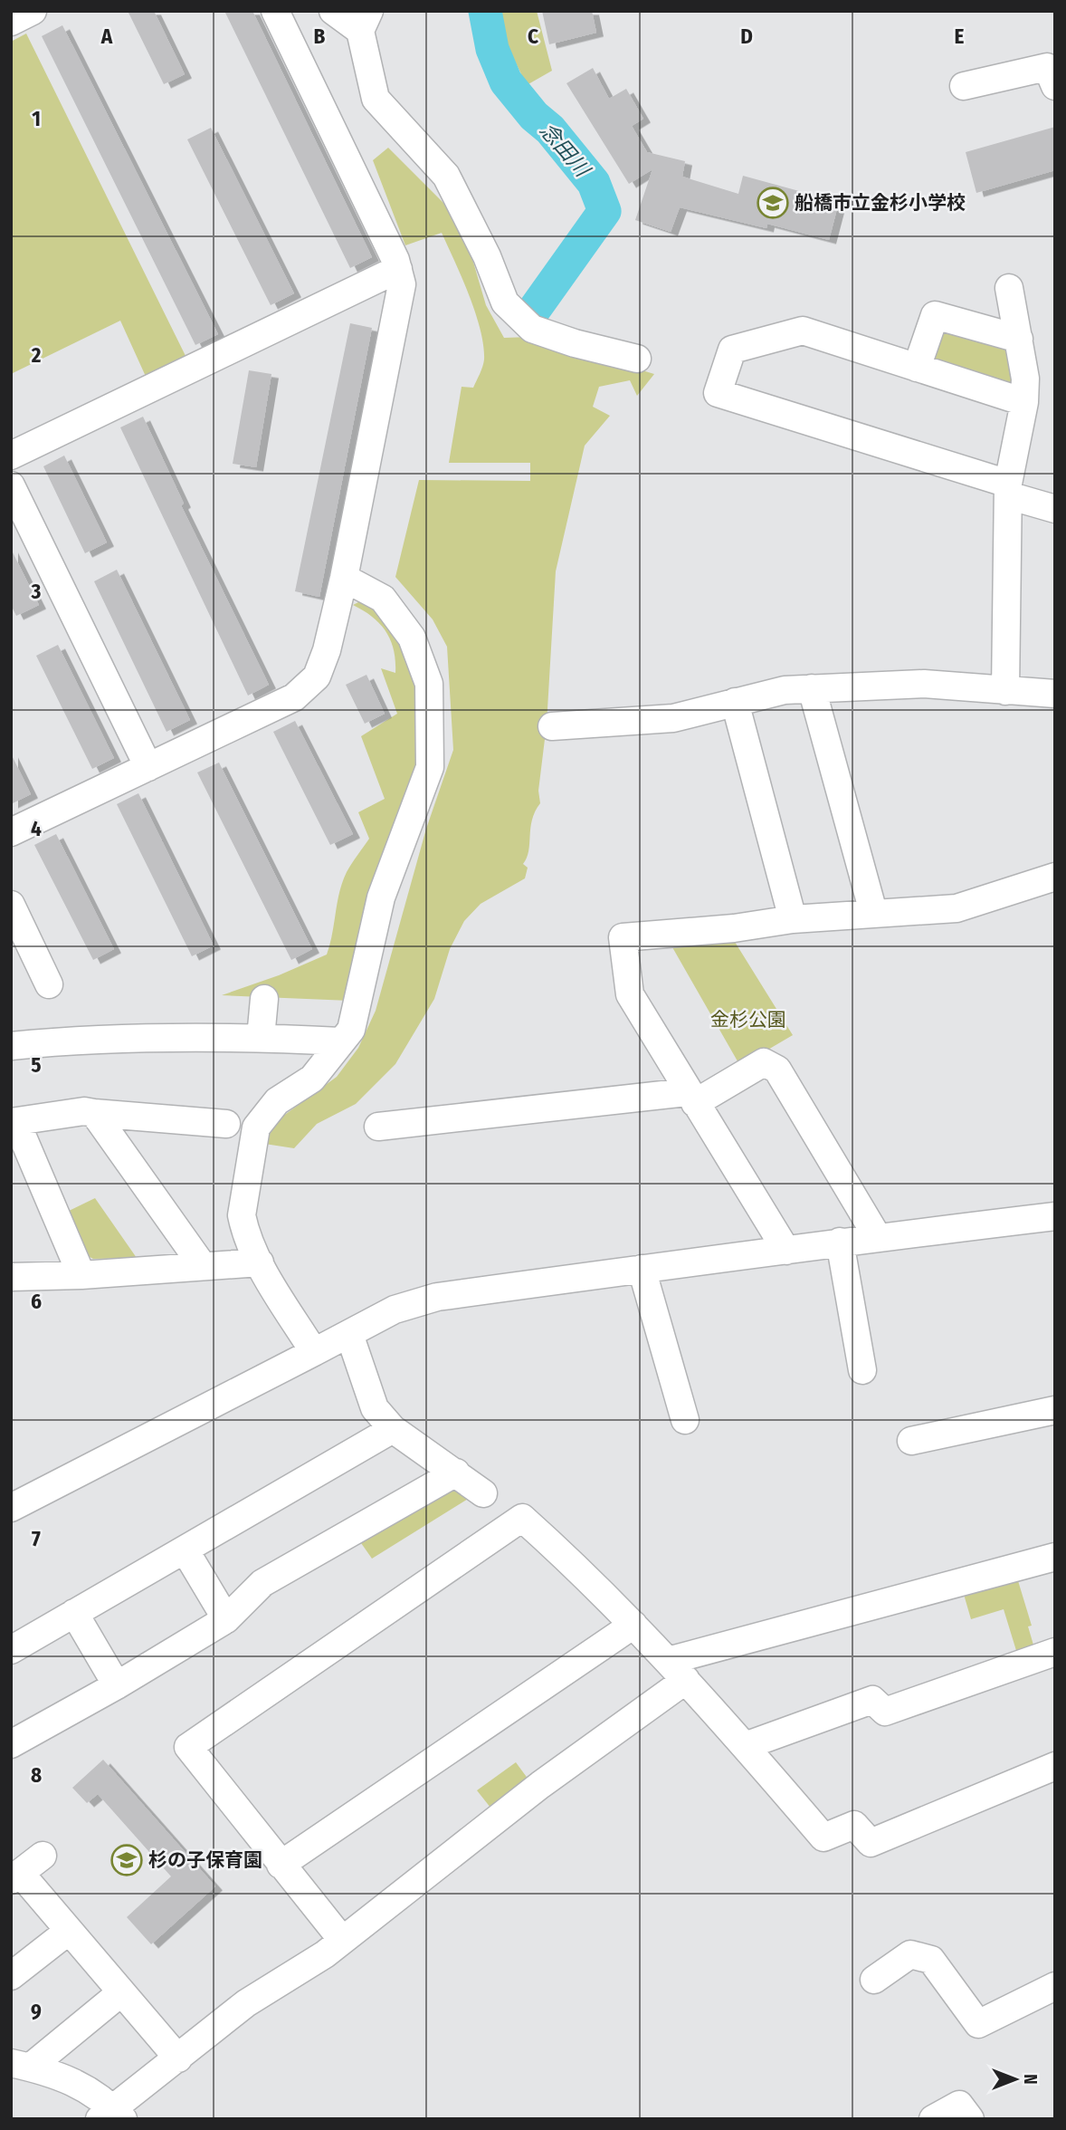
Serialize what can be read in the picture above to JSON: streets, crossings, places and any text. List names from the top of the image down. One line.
{"water":["念田川"],"parks":["金杉公園"],"places":{"school or university":["船橋市立金杉小学校","杉の子保育園"]},"north":"right","grid":{"columns":["A","B","C","D","E"],"rows":["1","2","3","4","5","6","7","8","9"]}}
